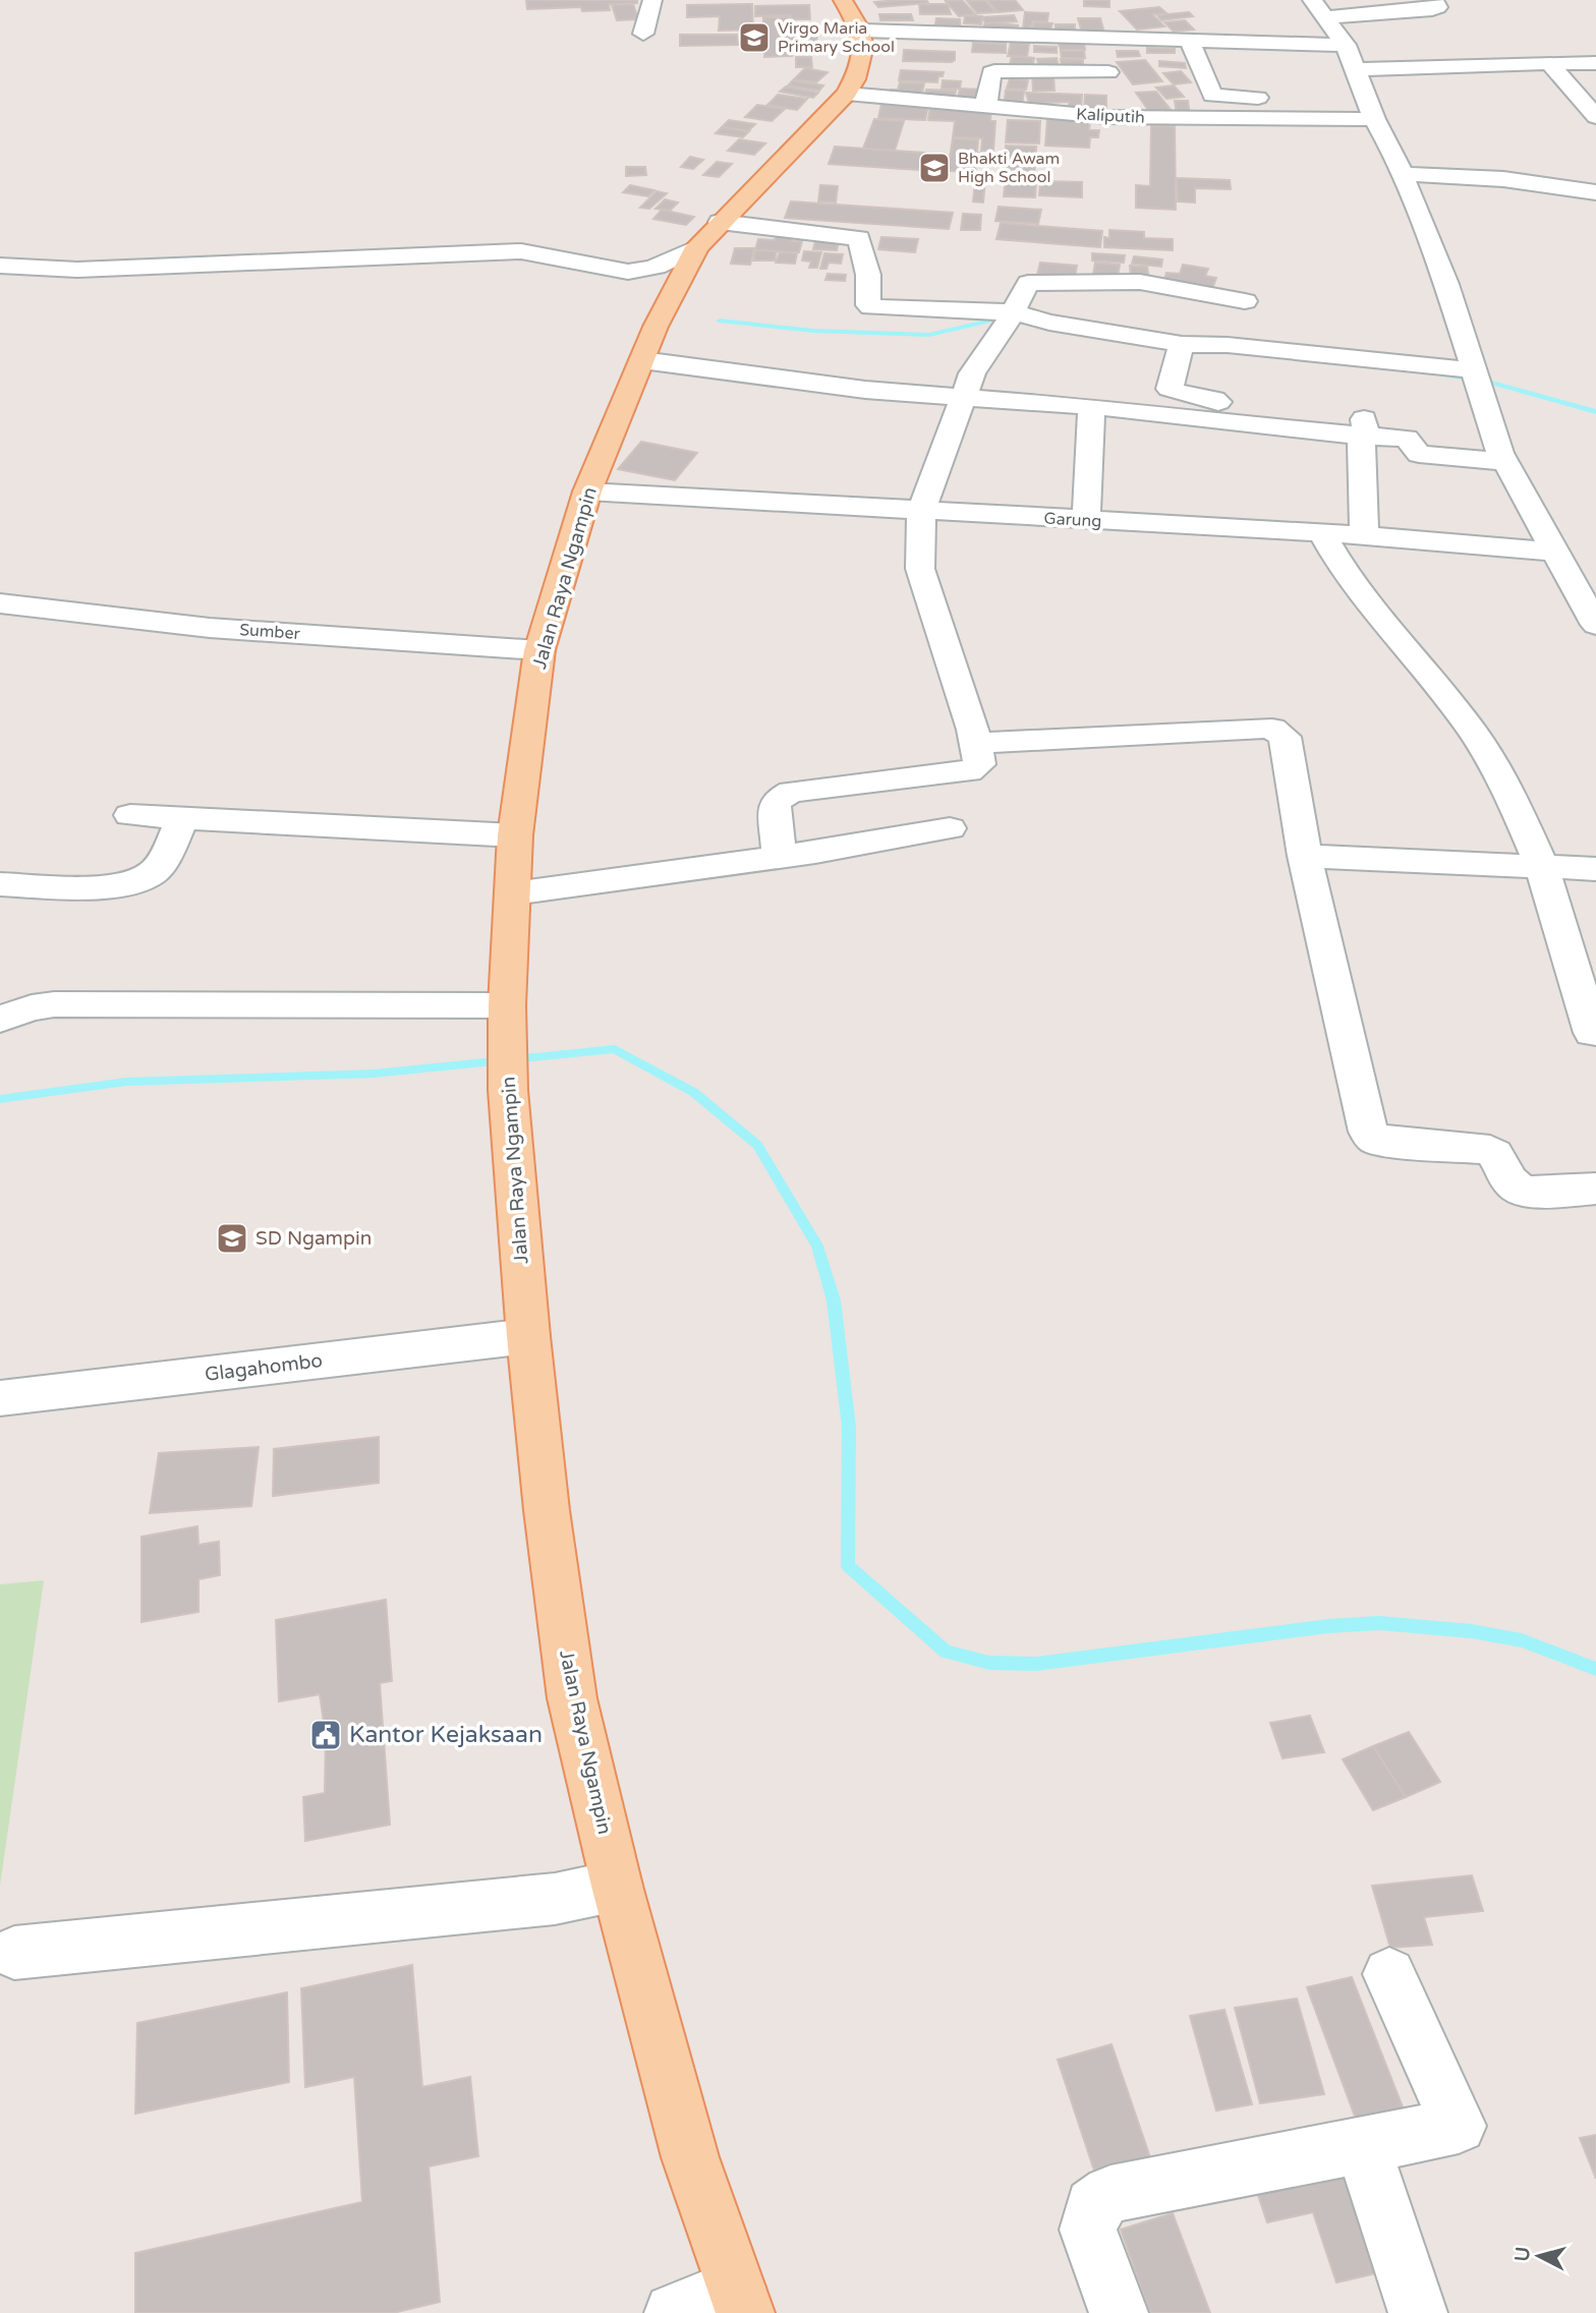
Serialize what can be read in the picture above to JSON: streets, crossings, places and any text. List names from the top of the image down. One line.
{"streets":{"main road":["Jalan Raya Ngampin"],"street":["Kaliputih","Garung","Sumber","Glagahombo"]},"crossings":[["Kaliputih","Jalan Raya Ngampin"],["Garung","Jalan Raya Ngampin"],["Jalan Raya Ngampin","Sumber"],["Jalan Raya Ngampin","Glagahombo"]],"places":{"school or university":["Virgo Maria Primary School","Bhakti Awam High School","SD Ngampin"],"public building":["Kantor Kejaksaan"]},"north":"left"}
